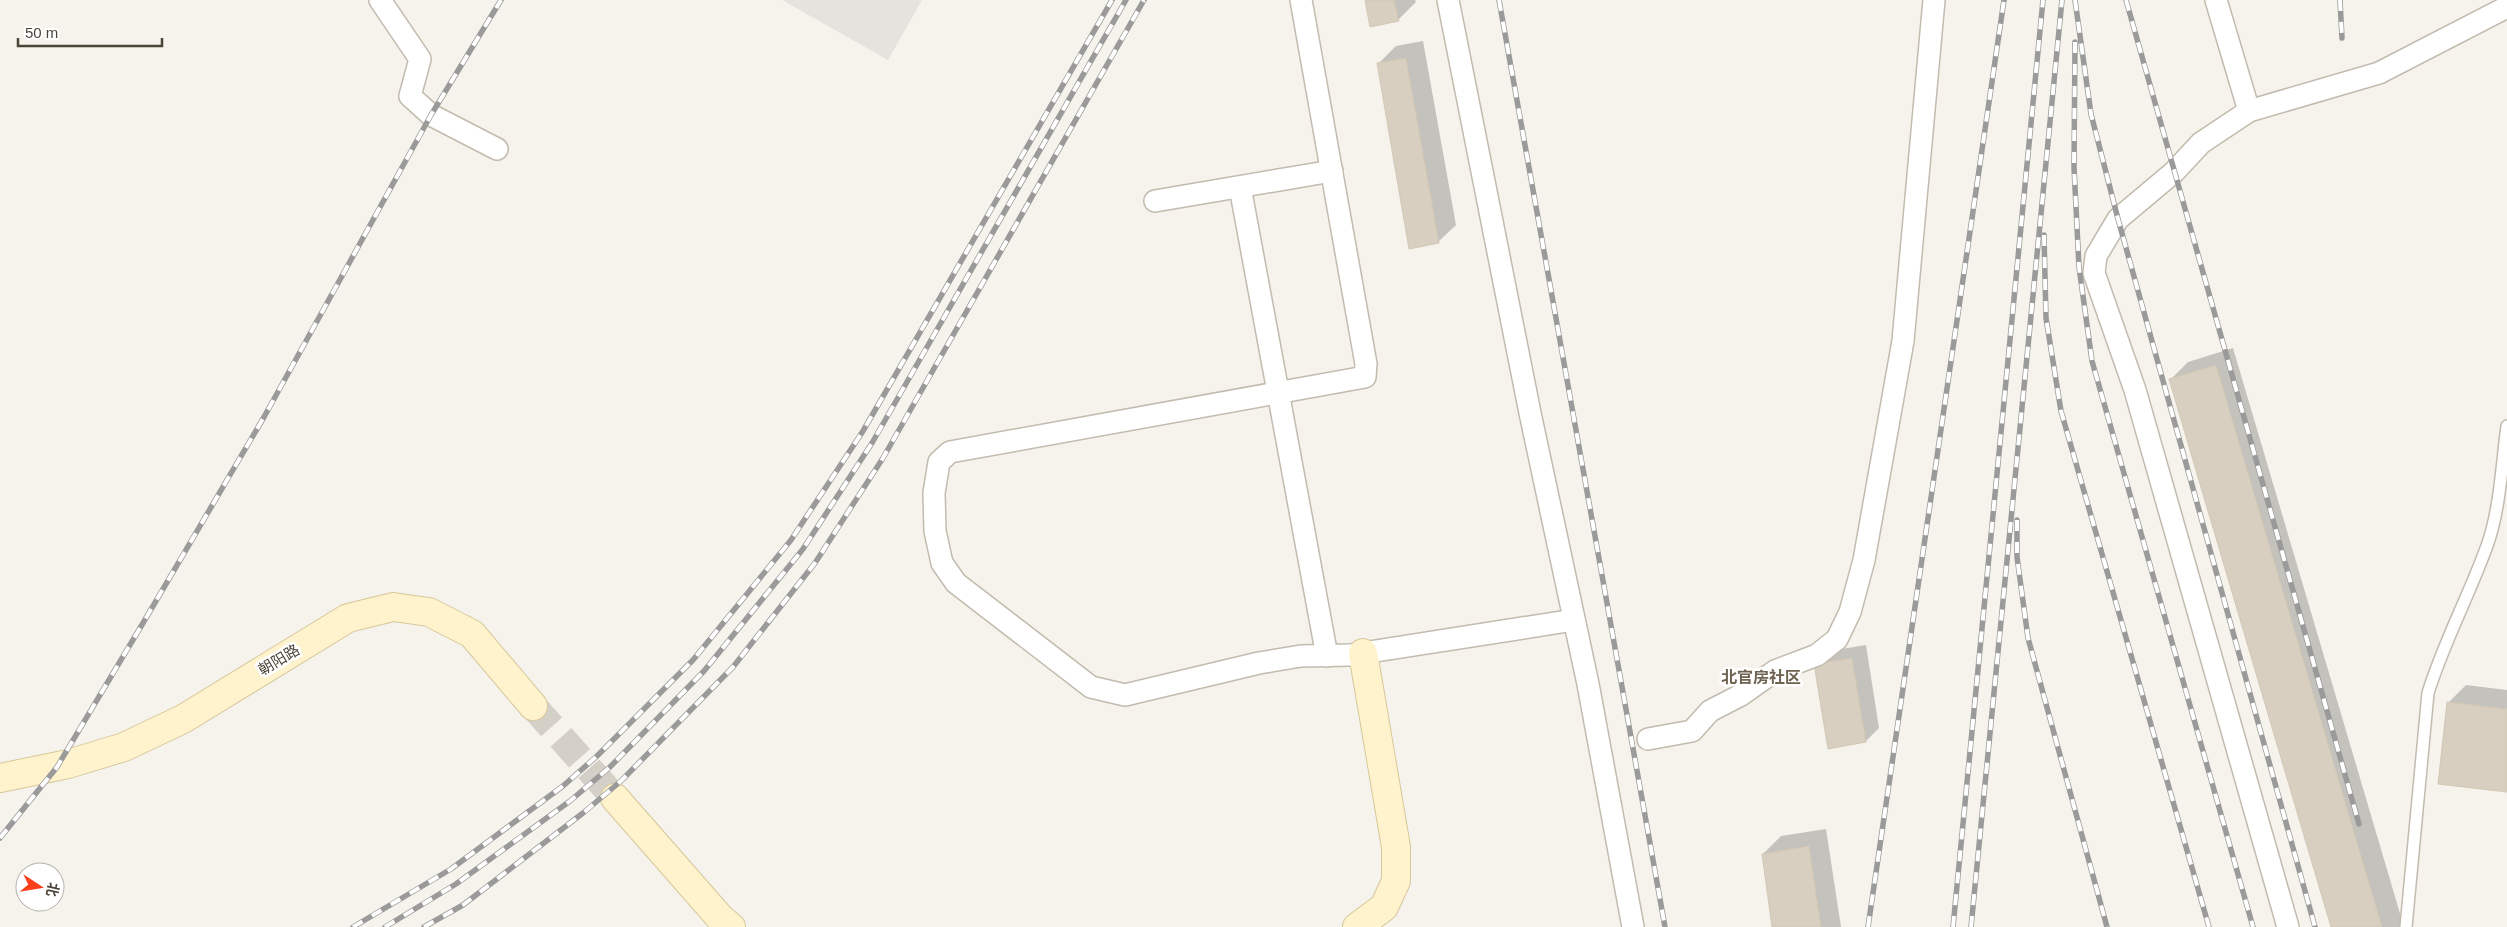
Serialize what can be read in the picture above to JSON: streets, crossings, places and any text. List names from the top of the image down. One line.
{"streets":{"street":["朝阳路"]},"districts":["北官房社区"],"scale_bar":"50 m","north":"right"}
